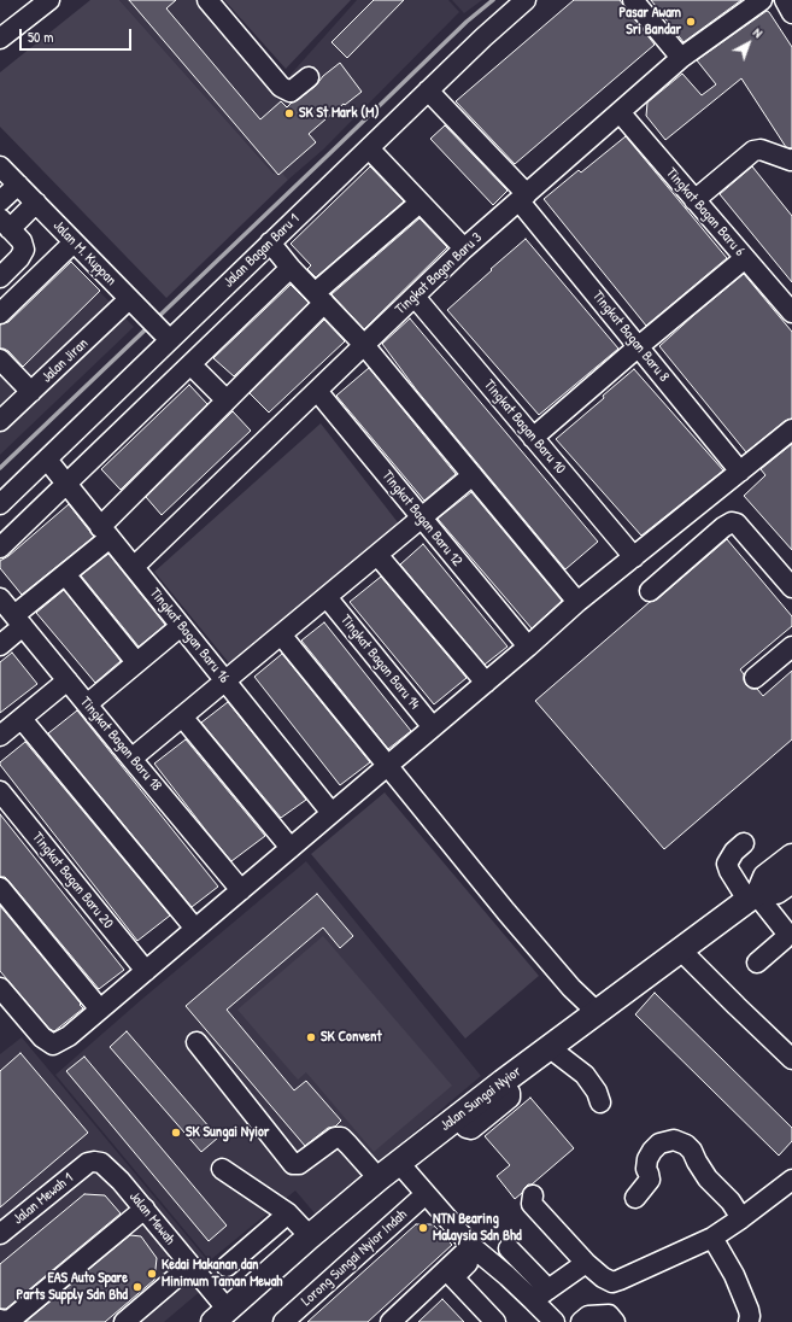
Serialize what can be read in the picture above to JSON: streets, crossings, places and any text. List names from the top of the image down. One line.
{"streets":{"main road":["Jalan Sungai Nyior"],"street":["Tingkat Bagan Baru 6","Jalan Bagan Baru 1","Jalan M. Kuppan","Tingkat Bagan Baru 3","Tingkat Bagan Baru 8","Jalan Jiran","Tingkat Bagan Baru 10","Tingkat Bagan Baru 12","Tingkat Bagan Baru 16","Tingkat Bagan Baru 14","Tingkat Bagan Baru 18","Tingkat Bagan Baru 20","Jalan Mewah 1","Jalan Mewah","Lorong Sungai Nyior Indah"]},"crossings":[["Tingkat Bagan Baru 6","Tingkat Bagan Baru 3"],["Jalan Bagan Baru 1","Jalan M. Kuppan"],["Jalan Bagan Baru 1","Tingkat Bagan Baru 8"],["Jalan Bagan Baru 1","Tingkat Bagan Baru 16"],["Jalan M. Kuppan","Jalan Jiran"],["Tingkat Bagan Baru 3","Tingkat Bagan Baru 8"],["Tingkat Bagan Baru 3","Tingkat Bagan Baru 10"],["Tingkat Bagan Baru 3","Tingkat Bagan Baru 12"],["Tingkat Bagan Baru 3","Tingkat Bagan Baru 16"],["Jalan Sungai Nyior","Jalan Mewah"],["Jalan Mewah 1","Jalan Mewah"]],"places":["Pasar Awam Sri Bandar","SK St Mark (M)","SK Convent","SK Sungai Nyior","NTN Bearing Malaysia Sdn Bhd","Kedai Makanan dan Minimum Taman Mewah","EAS Auto Spare Parts Supply Sdn Bhd"],"scale_bar":"50 m","north":"top right"}
